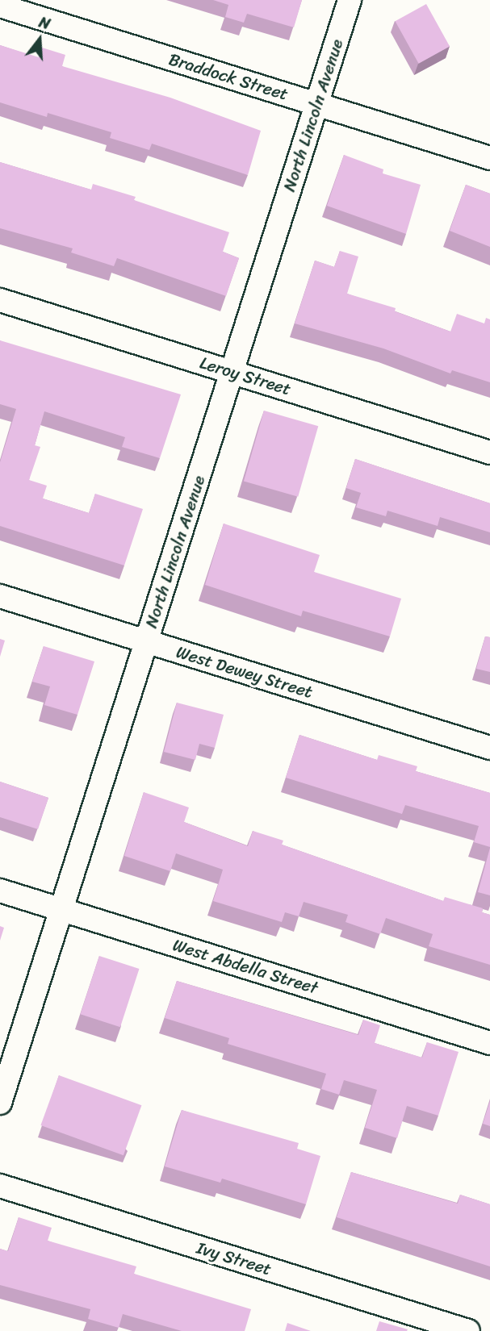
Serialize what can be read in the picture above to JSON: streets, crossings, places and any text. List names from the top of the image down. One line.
{"streets":{"street":["Braddock Street","North Lincoln Avenue","Leroy Street","West Dewey Street","West Abdella Street","Ivy Street"]},"crossings":[["Braddock Street","North Lincoln Avenue"],["North Lincoln Avenue","Leroy Street"],["North Lincoln Avenue","West Dewey Street"],["North Lincoln Avenue","West Abdella Street"]],"north":"top"}
